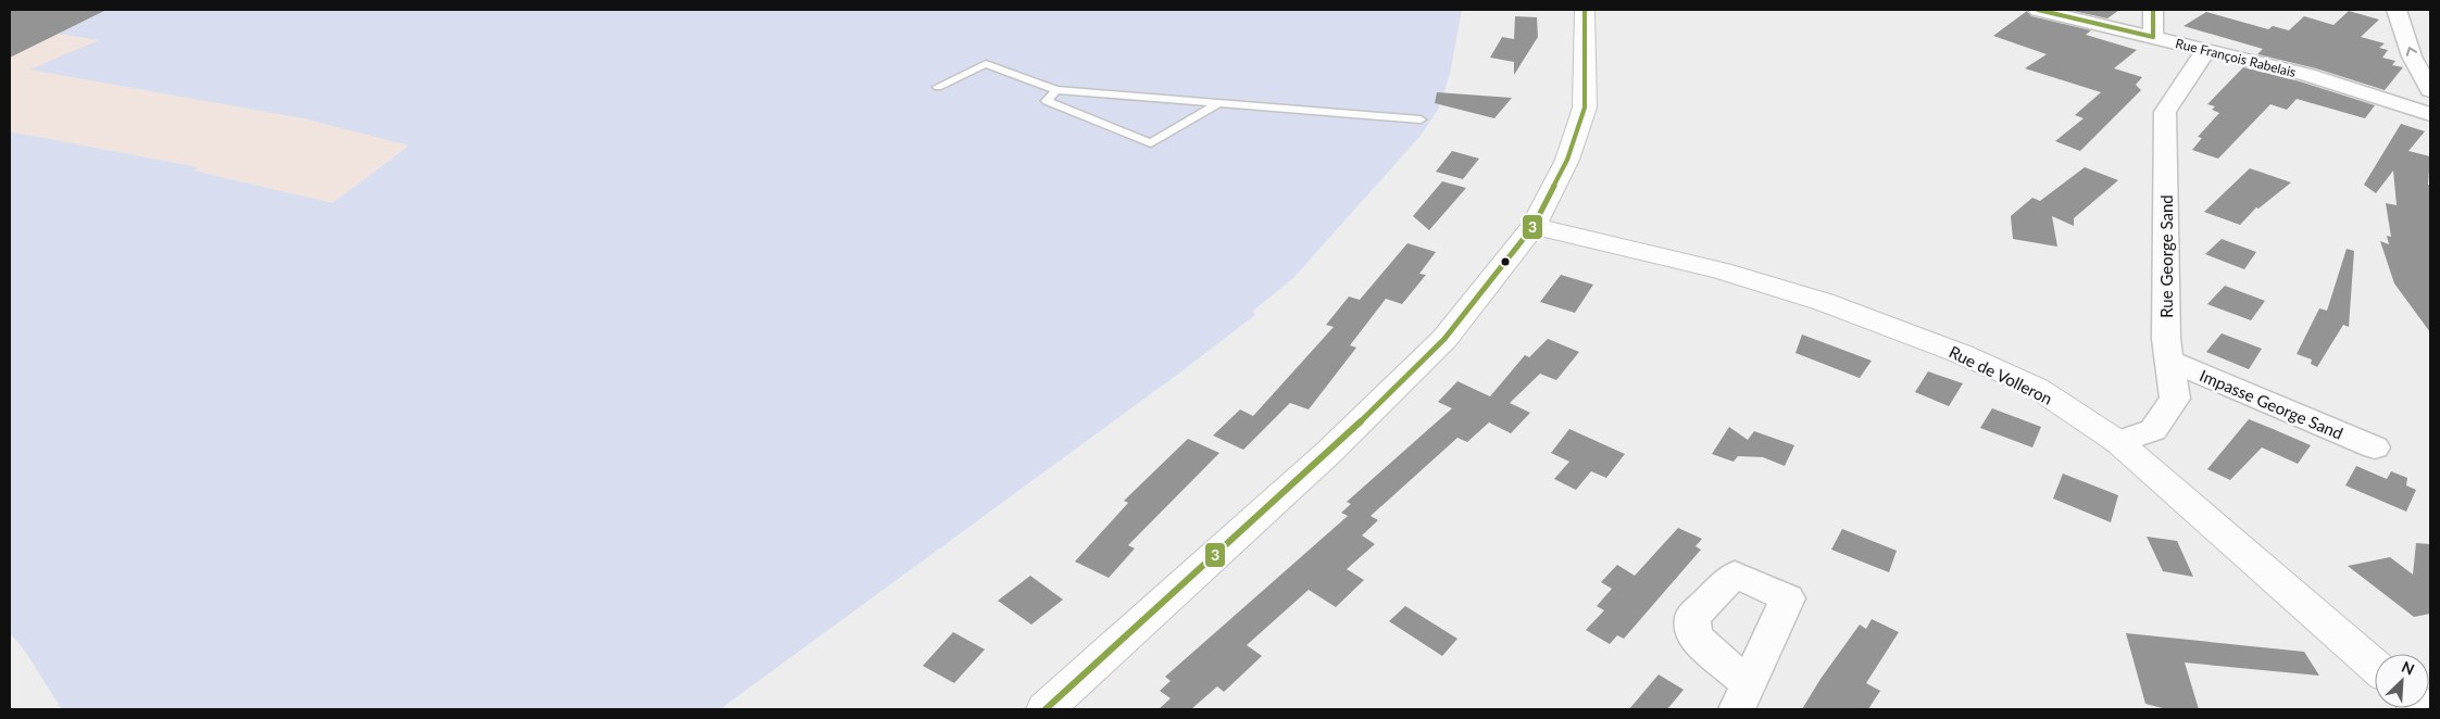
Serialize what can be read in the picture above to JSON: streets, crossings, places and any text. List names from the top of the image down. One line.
{"streets":{"street":["Rue François Rabelais","Rue George Sand","Rue de Volleron","Impasse George Sand"]},"crossings":[["Rue François Rabelais","Rue George Sand"],["Rue George Sand","Rue de Volleron"],["Rue George Sand","Impasse George Sand"]],"lines":["transit line 3"],"north":"top right"}
